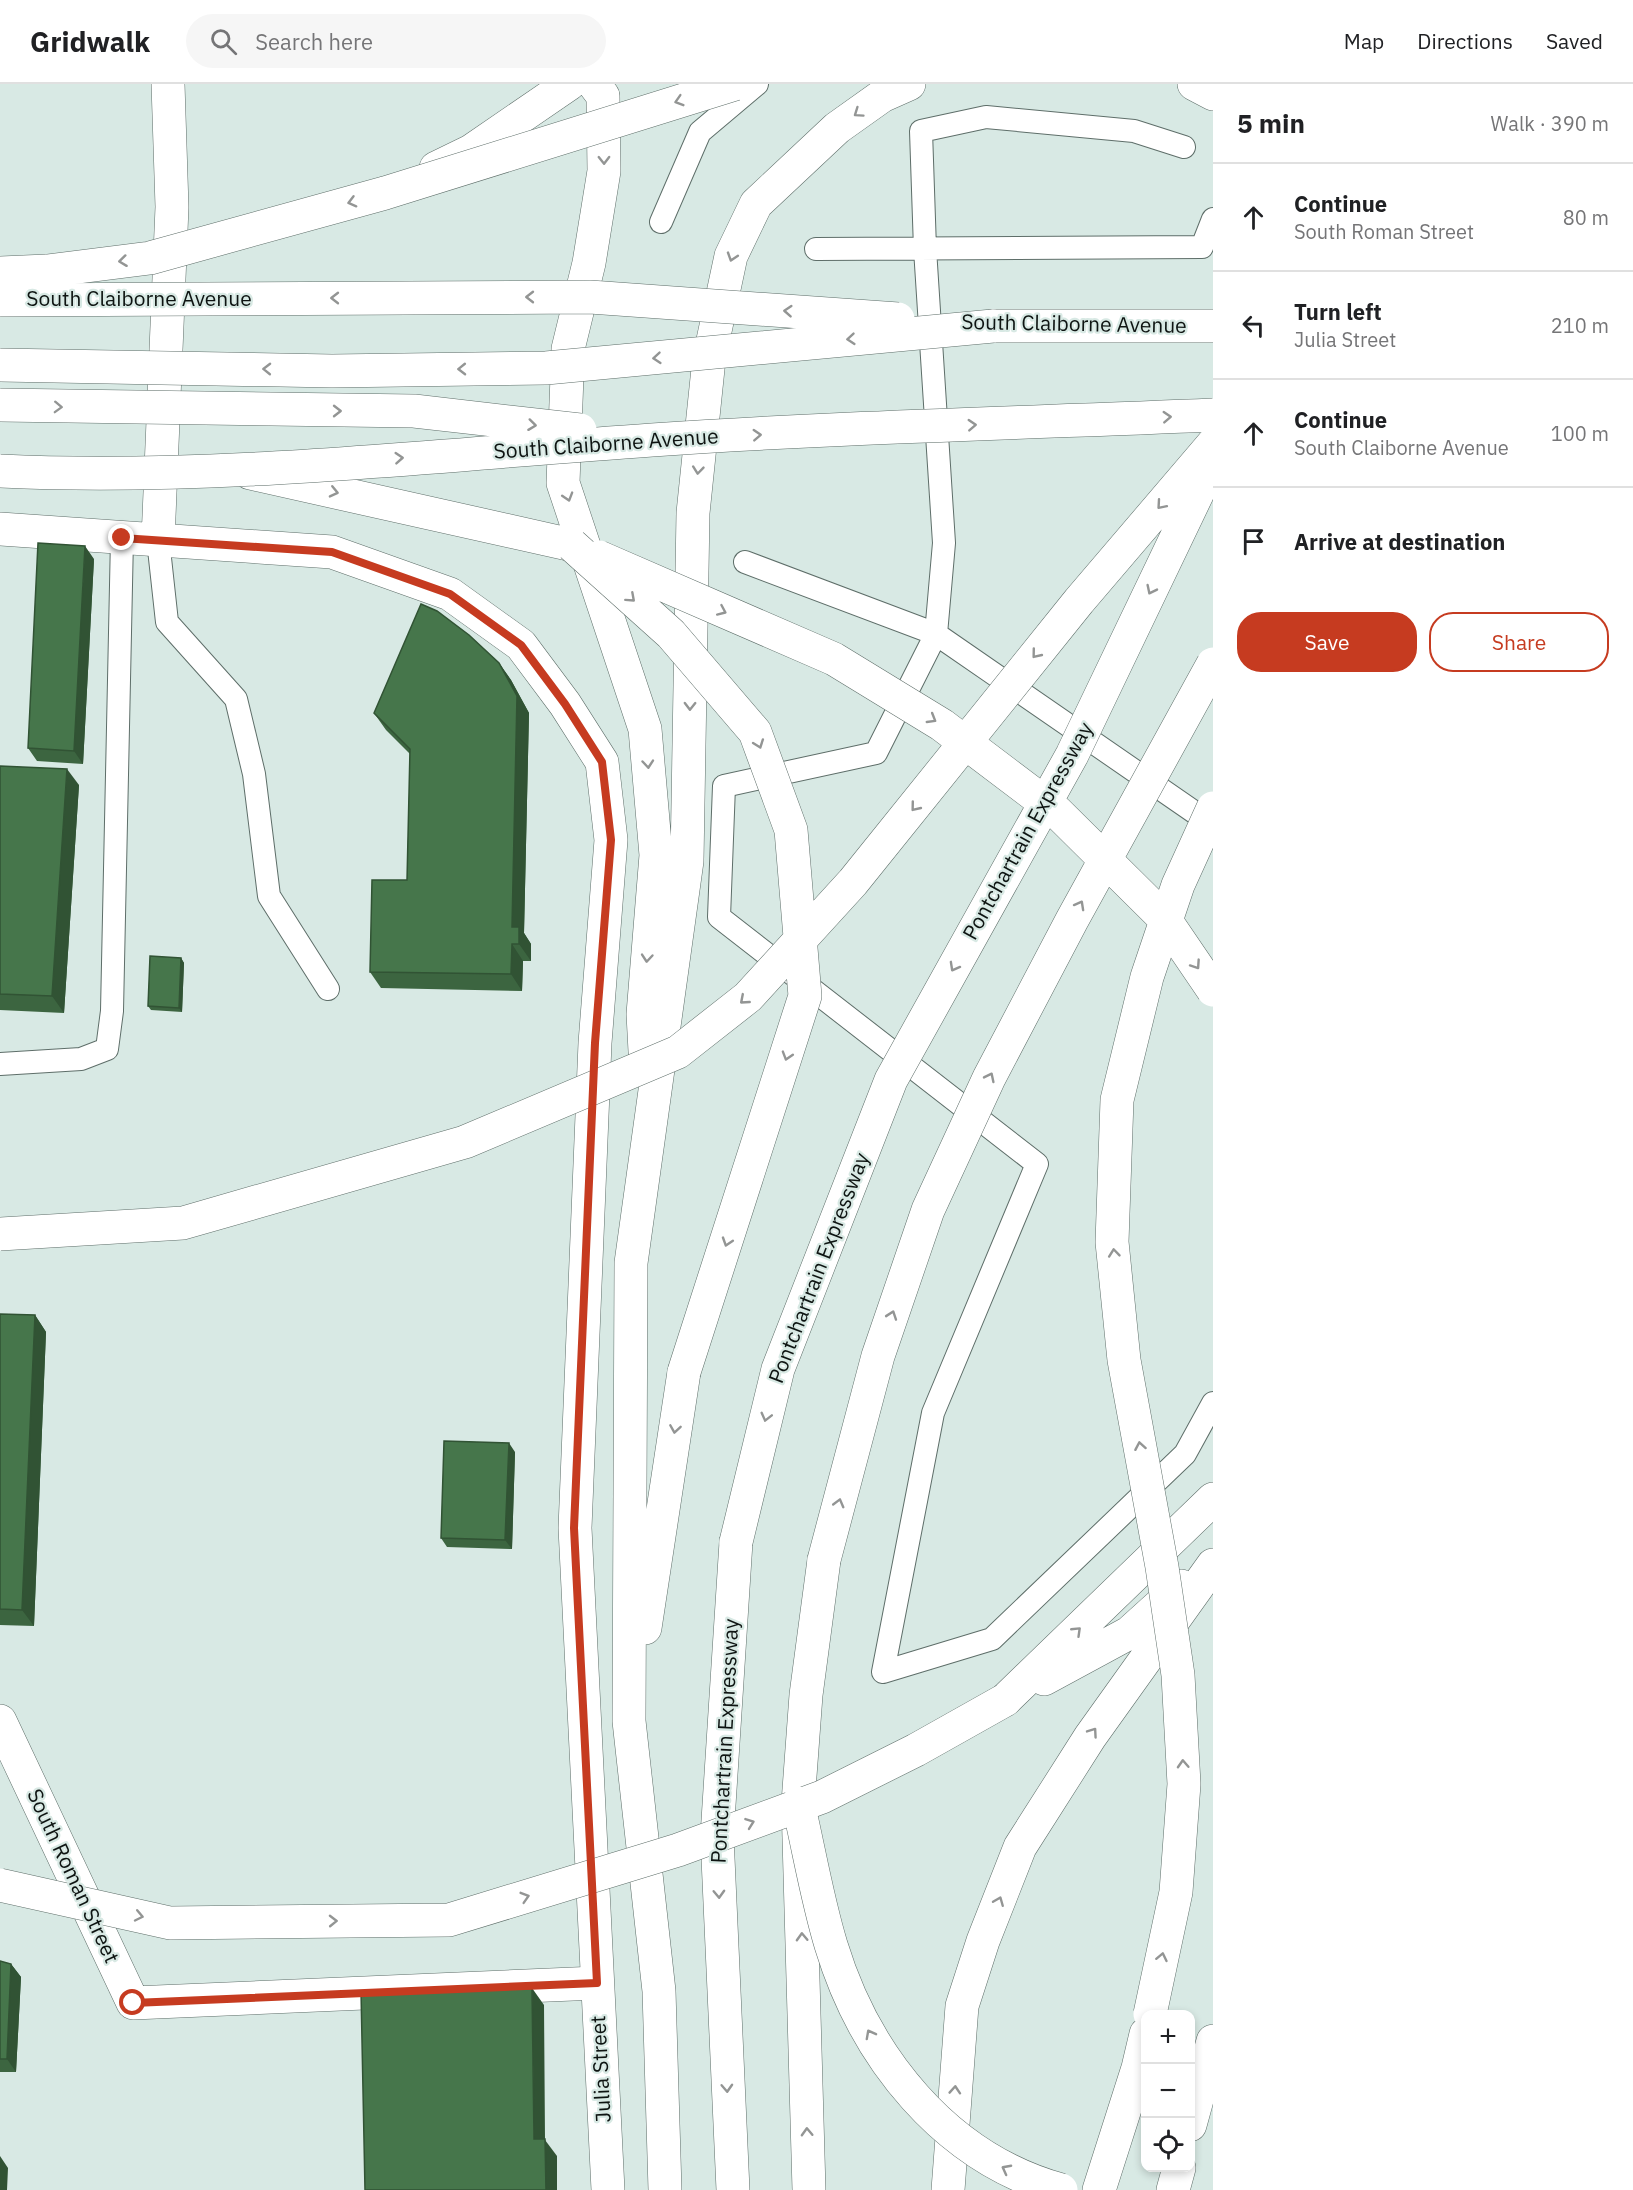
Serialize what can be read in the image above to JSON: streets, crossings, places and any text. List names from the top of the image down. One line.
{"streets":{"main road":["South Claiborne Avenue","Pontchartrain Expressway","South Roman Street","Julia Street"]},"crossings":[["South Roman Street","Julia Street"]],"page":{"header":"Gridwalk","search":"Search here","nav":["Map","Directions","Saved"],"heading":["5 min","Walk · 390 m"],"list":[["Continue","South Roman Street","80 m"],["Turn left","Julia Street","210 m"],["Continue","South Claiborne Avenue","100 m"],"Arrive at destination"],"buttons":["Save","Share"],"map_buttons":["+","−"]}}
